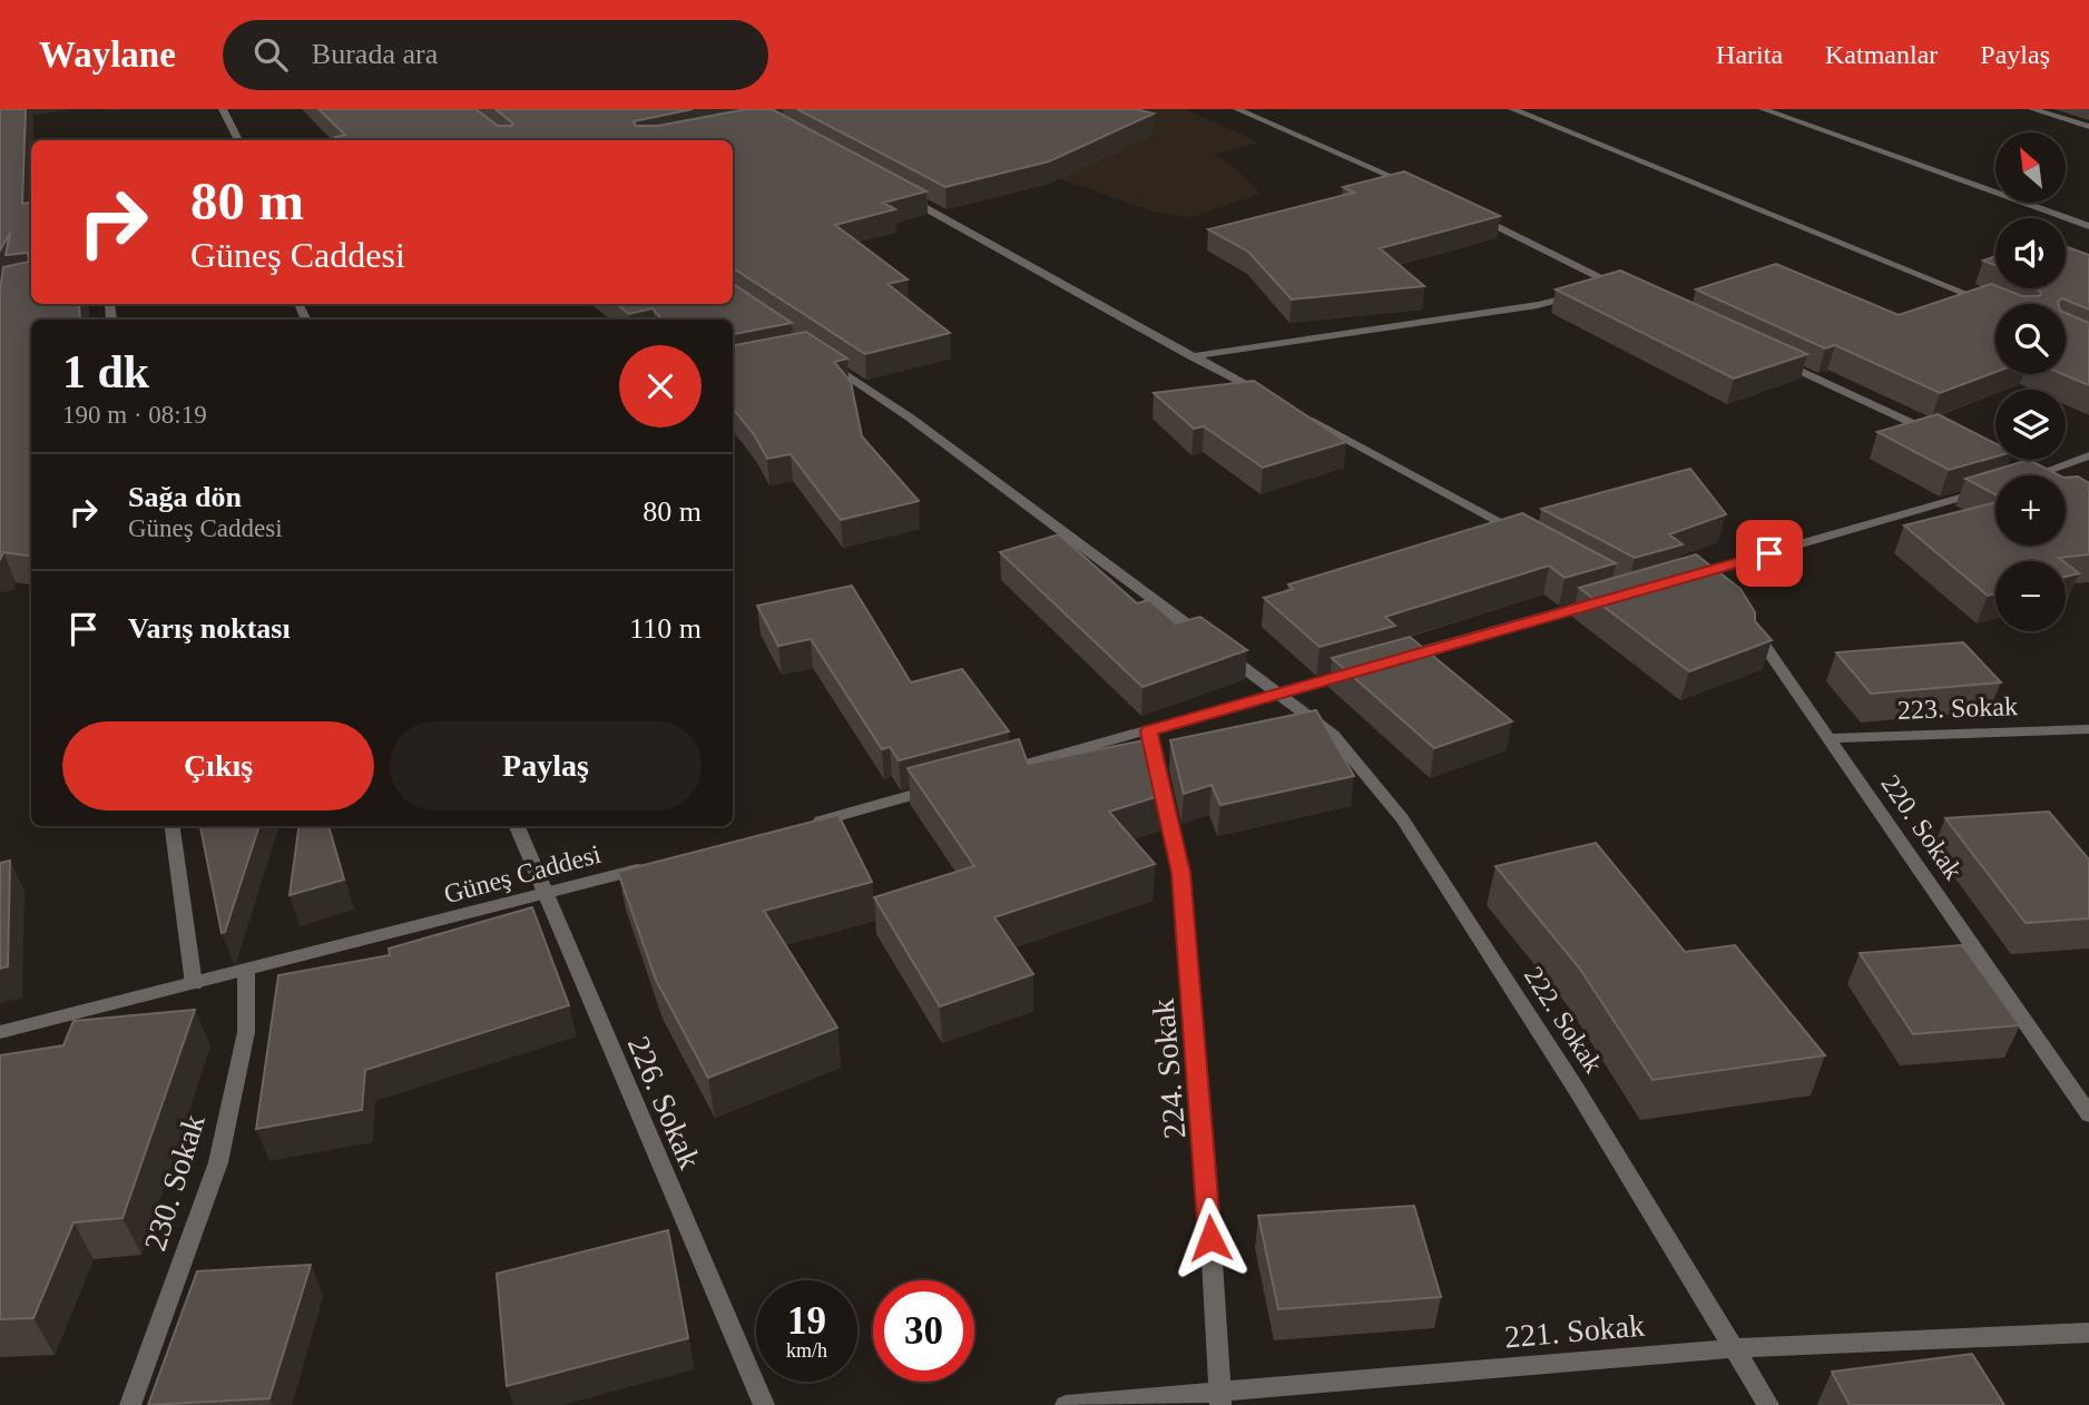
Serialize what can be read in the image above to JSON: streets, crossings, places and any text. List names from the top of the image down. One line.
{"streets":{"street":["223. Sokak","220. Sokak","Güneş Caddesi","222. Sokak","224. Sokak","226. Sokak","230. Sokak","221. Sokak"]},"crossings":[["223. Sokak","220. Sokak"],["Güneş Caddesi","226. Sokak"],["Güneş Caddesi","230. Sokak"],["222. Sokak","221. Sokak"],["224. Sokak","221. Sokak"]],"north":"top left","page":{"header":"Waylane","search":"Burada ara","nav":["Harita","Katmanlar","Paylaş"],"map_buttons":["+","−"],"turn":["80 m","Güneş Caddesi"],"heading":["1 dk","190 m · 08:19"],"list":[{"name":"Sağa dön","note":"Güneş Caddesi","value":"80 m"},{"name":"Varış noktası","value":"110 m"}],"buttons":["Çıkış","Paylaş"],"speed":"19 km/h","limit":"30"}}
